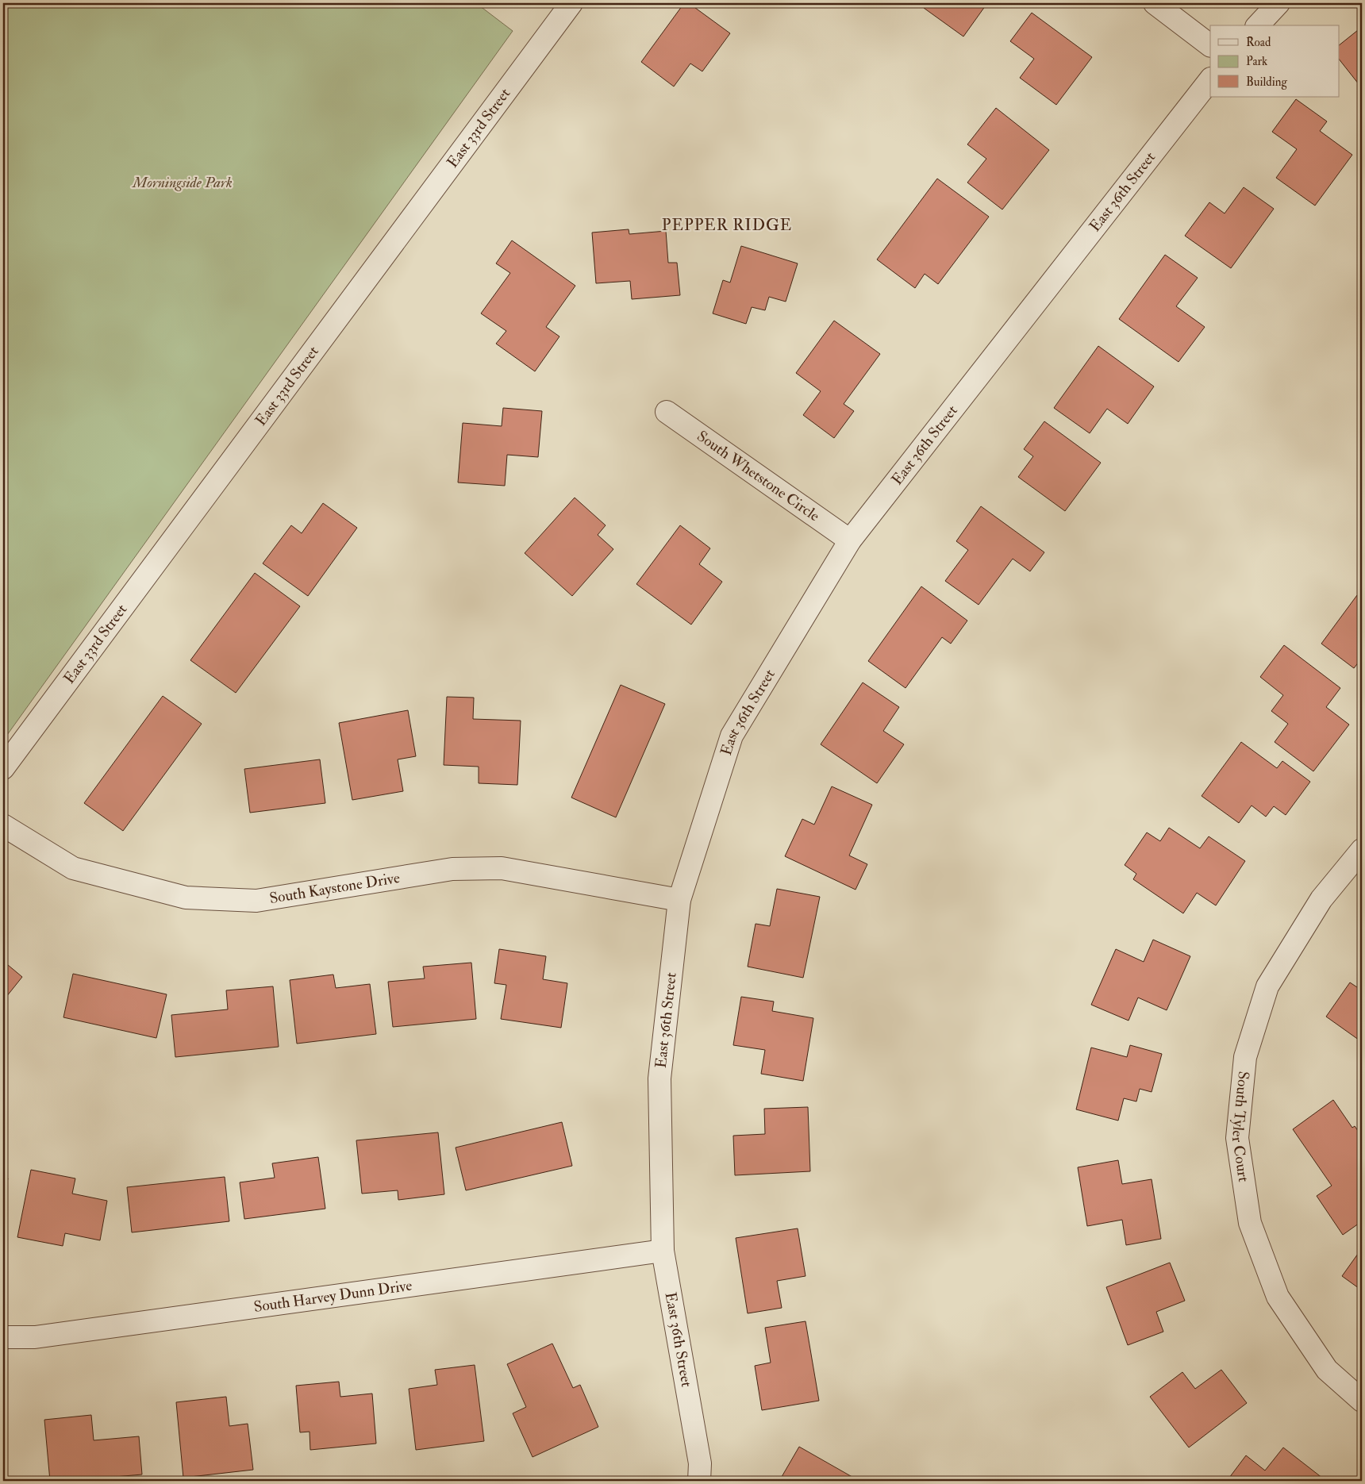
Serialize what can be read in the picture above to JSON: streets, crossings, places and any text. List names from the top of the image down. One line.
{"streets":{"street":["East 33rd Street","East 36th Street","South Whetstone Circle","South Kaystone Drive","South Tyler Court","South Harvey Dunn Drive"]},"crossings":[["East 36th Street","South Whetstone Circle"],["East 36th Street","South Kaystone Drive"],["East 36th Street","South Harvey Dunn Drive"]],"districts":["PEPPER RIDGE"],"parks":["Morningside Park"],"legend":["Road","Park","Building"]}
